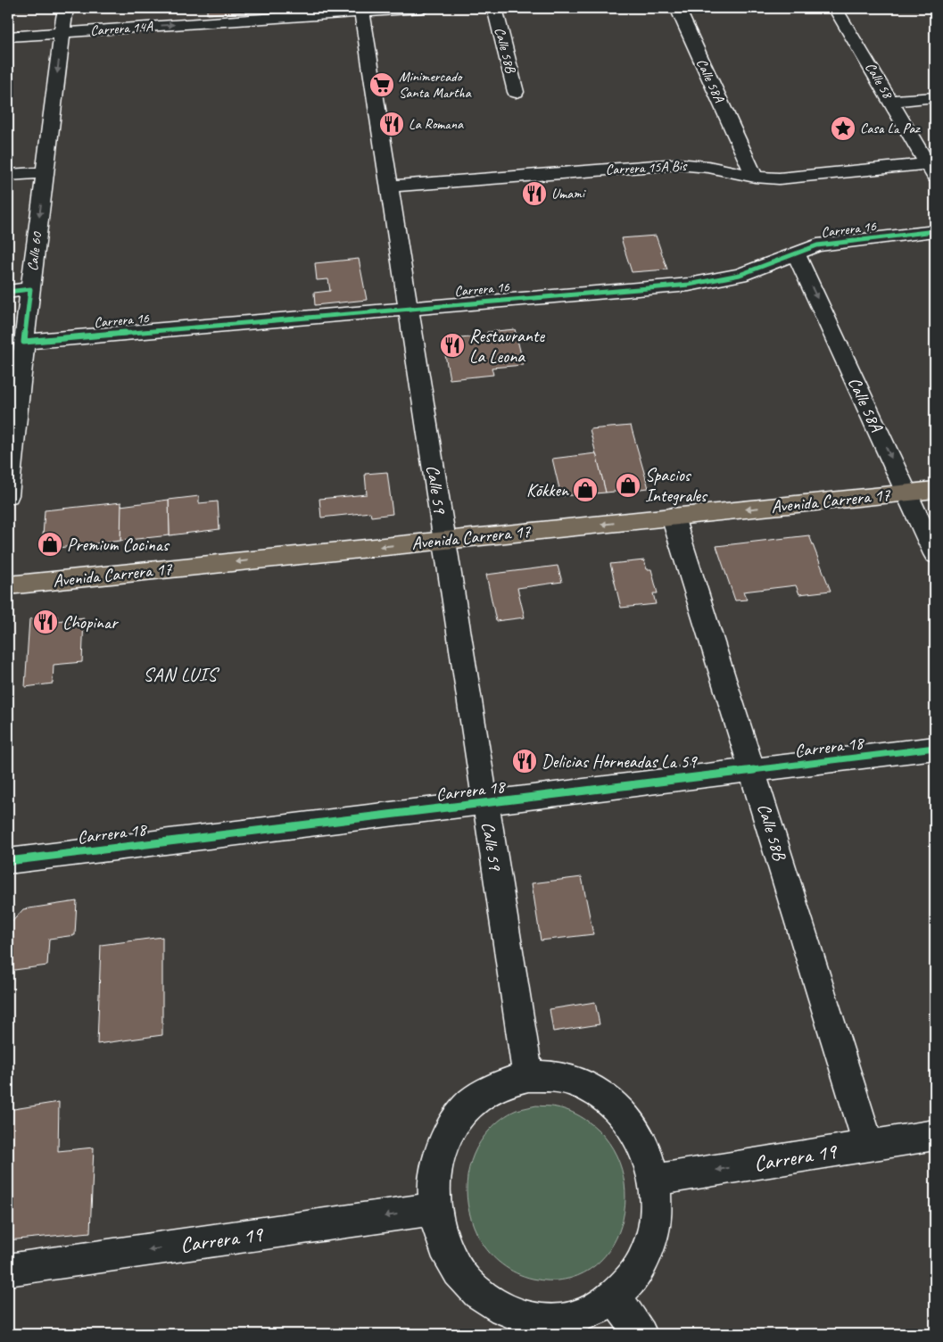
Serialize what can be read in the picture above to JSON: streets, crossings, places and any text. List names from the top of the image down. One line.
{"streets":{"main road":["Avenida Carrera 17"],"street":["Carrera 14A","Calle 58B","Calle 58A","Calle 58","Carrera 15A Bis","Carrera 16","Calle 60","Calle 59","Carrera 18","Carrera 19"]},"crossings":[["Carrera 14A","Calle 60"],["Carrera 14A","Calle 59"],["Calle 58B","Avenida Carrera 17"],["Calle 58B","Carrera 18"],["Calle 58B","Carrera 19"],["Calle 58A","Carrera 15A Bis"],["Calle 58A","Carrera 16"],["Calle 58A","Avenida Carrera 17"],["Calle 58","Carrera 15A Bis"],["Carrera 15A Bis","Calle 59"],["Carrera 16","Calle 60"],["Carrera 16","Calle 59"],["Calle 59","Avenida Carrera 17"],["Calle 59","Carrera 18"]],"one_way":["Carrera 14A","Calle 58A","Calle 60","Avenida Carrera 17","Carrera 19"],"districts":["SAN LUIS"],"places":{"supermarket":["Minimercado Santa Martha"],"restaurant":["La Romana","Umami","Restaurante La Leona","Chopinar","Delicias Horneadas La 59"],"place":["Casa La Paz"],"shop":["Spacios Integrales","Kōkken","Premium Cocinas"]}}
